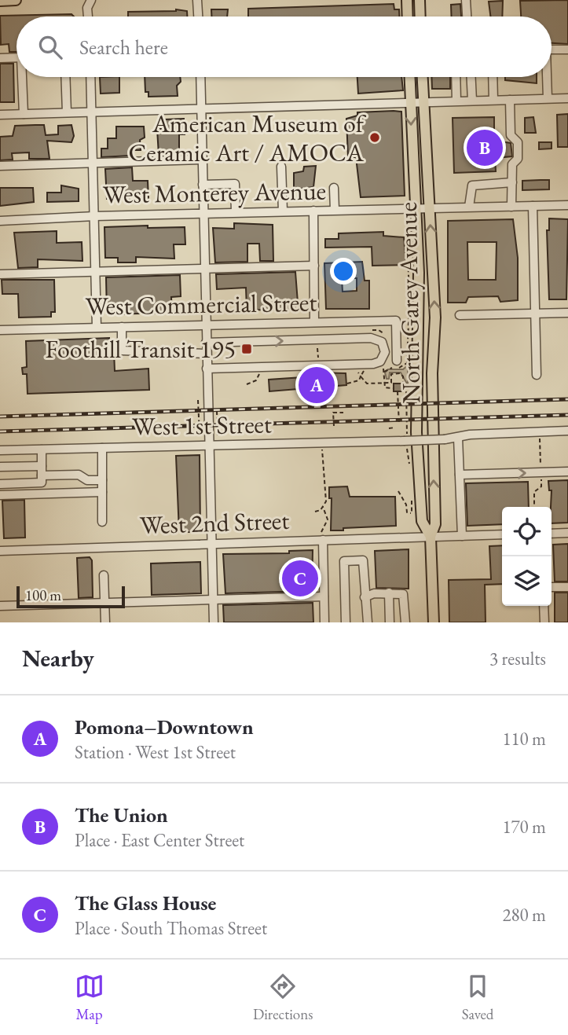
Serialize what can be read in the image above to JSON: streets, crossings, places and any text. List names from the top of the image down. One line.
{"streets":{"main road":["North Garey Avenue"],"street":["West Monterey Avenue","West Commercial Street","West 1st Street","West 2nd Street"]},"crossings":[["West Monterey Avenue","North Garey Avenue"],["North Garey Avenue","West 2nd Street"]],"places":{"other":["American Museum of Ceramic Art / AMOCA"],"transit":["Foothill Transit 195"]},"scale_bar":"100 m","page":{"search":"Search here","pins":["B","A","C"],"scale":"100 m","heading":["Nearby","3 results"],"list":[{"mark":"A","name":"Pomona–Downtown","note":"Station · West 1st Street","value":"110 m"},{"mark":"B","name":"The Union","note":"Place · East Center Street","value":"170 m"},{"mark":"C","name":"The Glass House","note":"Place · South Thomas Street","value":"280 m"}],"nav":["Map","Directions","Saved"]}}
